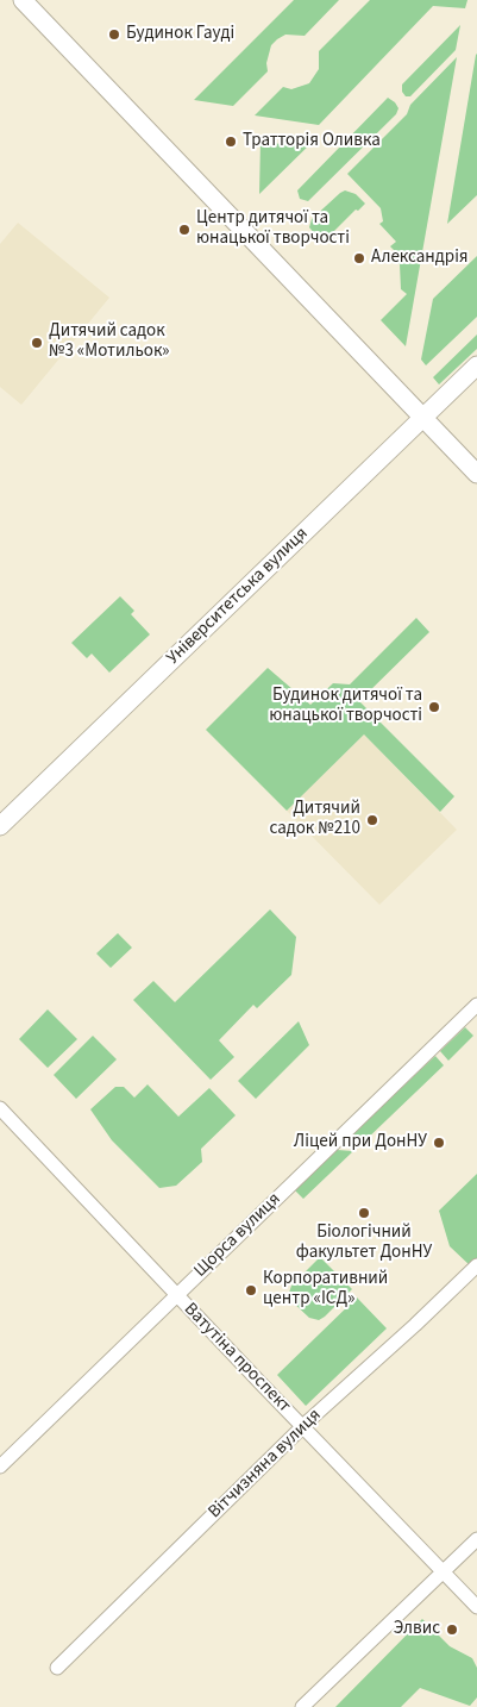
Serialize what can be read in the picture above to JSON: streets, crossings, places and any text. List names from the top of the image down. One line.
{"streets":{"main road":["Університетська вулиця"],"street":["Щорса вулиця","Ватутіна проспект","Вітчизняна вулиця"]},"crossings":[["Щорса вулиця","Ватутіна проспект"],["Ватутіна проспект","Вітчизняна вулиця"]],"places":["Будинок Гауді","Тратторія Оливка","Центр дитячої та юнацької творчості","Александрія","Дитячий садок №3 «Мотильок»","Будинок дитячої та юнацької творчості","Дитячий садок №210","Ліцей при ДонНУ","Біологічний факультет ДонНУ","Корпоративний центр «ІСД»","Элвис"]}
